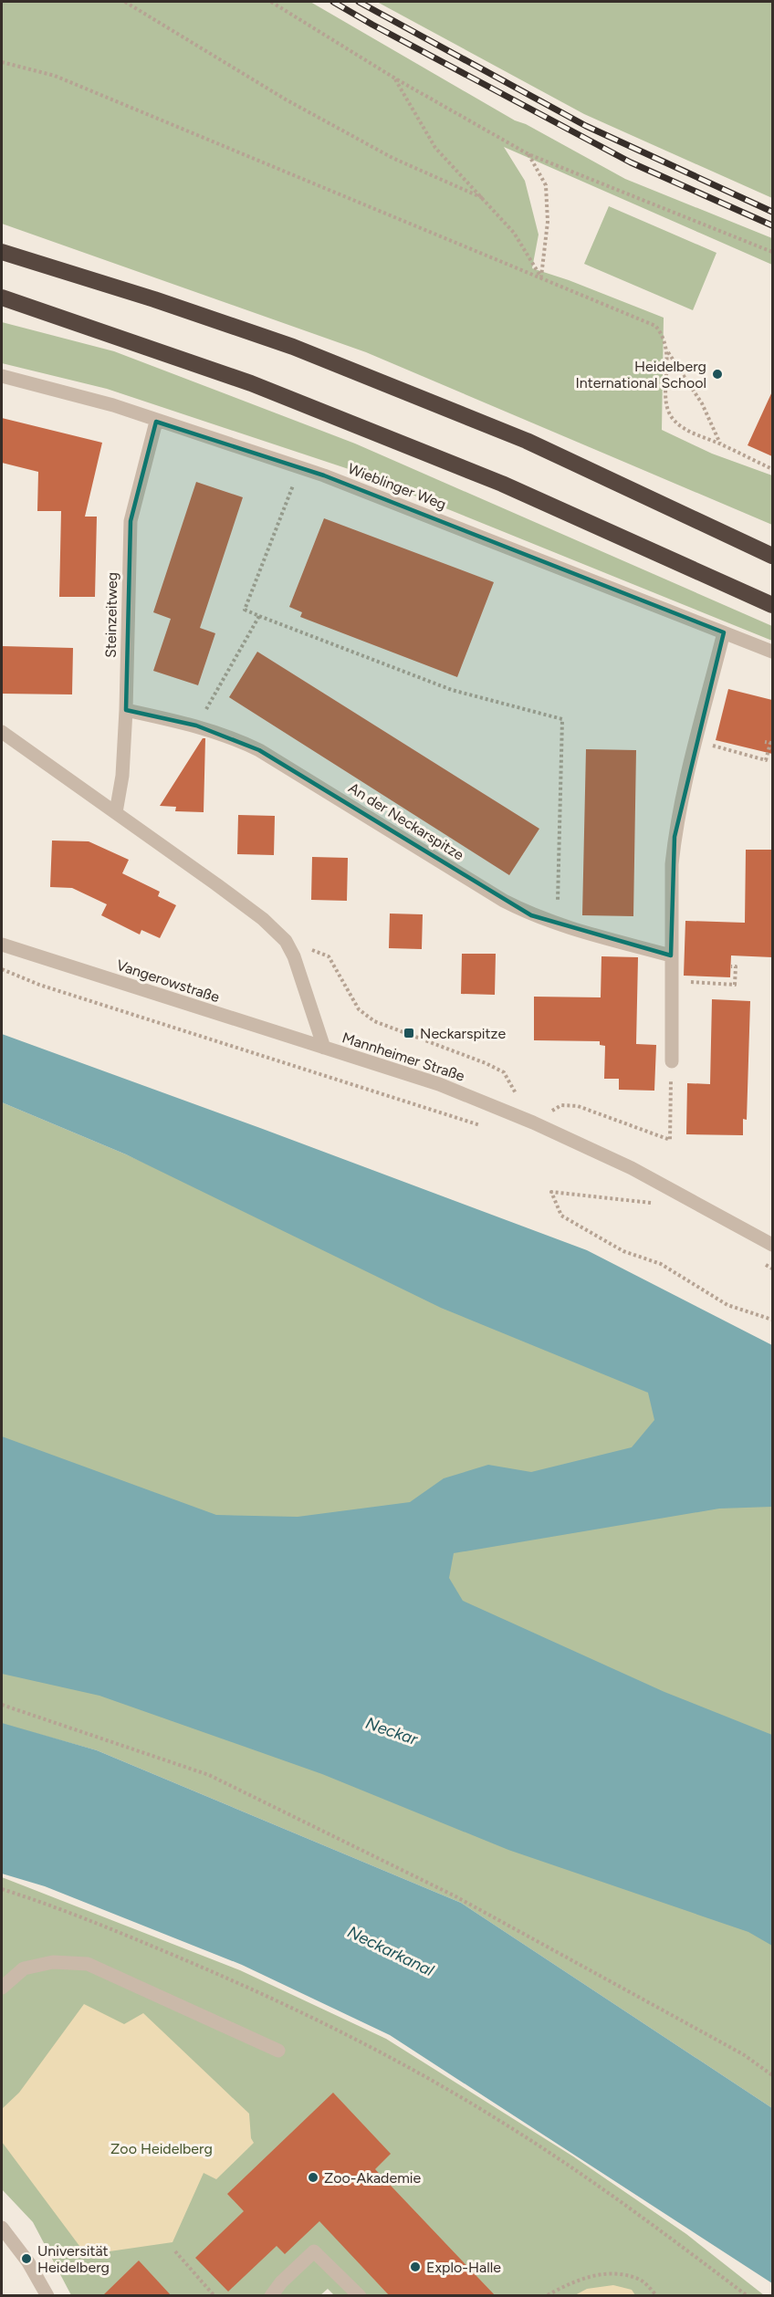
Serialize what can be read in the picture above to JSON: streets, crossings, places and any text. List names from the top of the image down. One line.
{"streets":{"street":["Wieblinger Weg","Steinzeitweg","An der Neckarspitze","Vangerowstraße","Mannheimer Straße"]},"crossings":[["Wieblinger Weg","Steinzeitweg"],["Steinzeitweg","An der Neckarspitze"],["Steinzeitweg","Mannheimer Straße"],["Vangerowstraße","Mannheimer Straße"]],"water":["Neckar","Neckarkanal"],"parks":["Zoo Heidelberg"],"places":{"other":["Heidelberg International School","Zoo-Akademie","Universität Heidelberg","Explo-Halle"],"transit":["Neckarspitze"]}}
